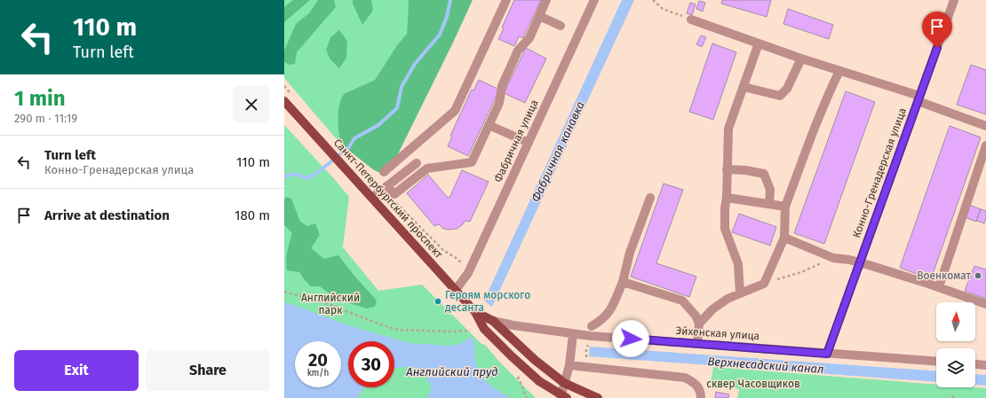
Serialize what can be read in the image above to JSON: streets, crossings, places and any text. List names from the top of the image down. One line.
{"streets":{"main road":["Санкт-Петербургский проспект"],"street":["Фабричная улица","Конно-Гренадерская улица","Эйхенская улица"]},"crossings":[["Фабричная улица","Санкт-Петербургский проспект"],["Конно-Гренадерская улица","Эйхенская улица"],["Санкт-Петербургский проспект","Эйхенская улица"]],"water":["Фабричная канавка","Верхнесадский канал","Английский пруд"],"parks":["Английский парк","сквер Часовщиков"],"places":["Военкомат","Героям морского десанта"],"north":"top","page":{"turn":["110 m","Turn left"],"heading":["1 min","290 m · 11:19"],"list":[{"name":"Turn left","note":"Конно-Гренадерская улица","value":"110 m"},{"name":"Arrive at destination","value":"180 m"}],"speed":"20 km/h","limit":"30","buttons":["Exit","Share"]}}
